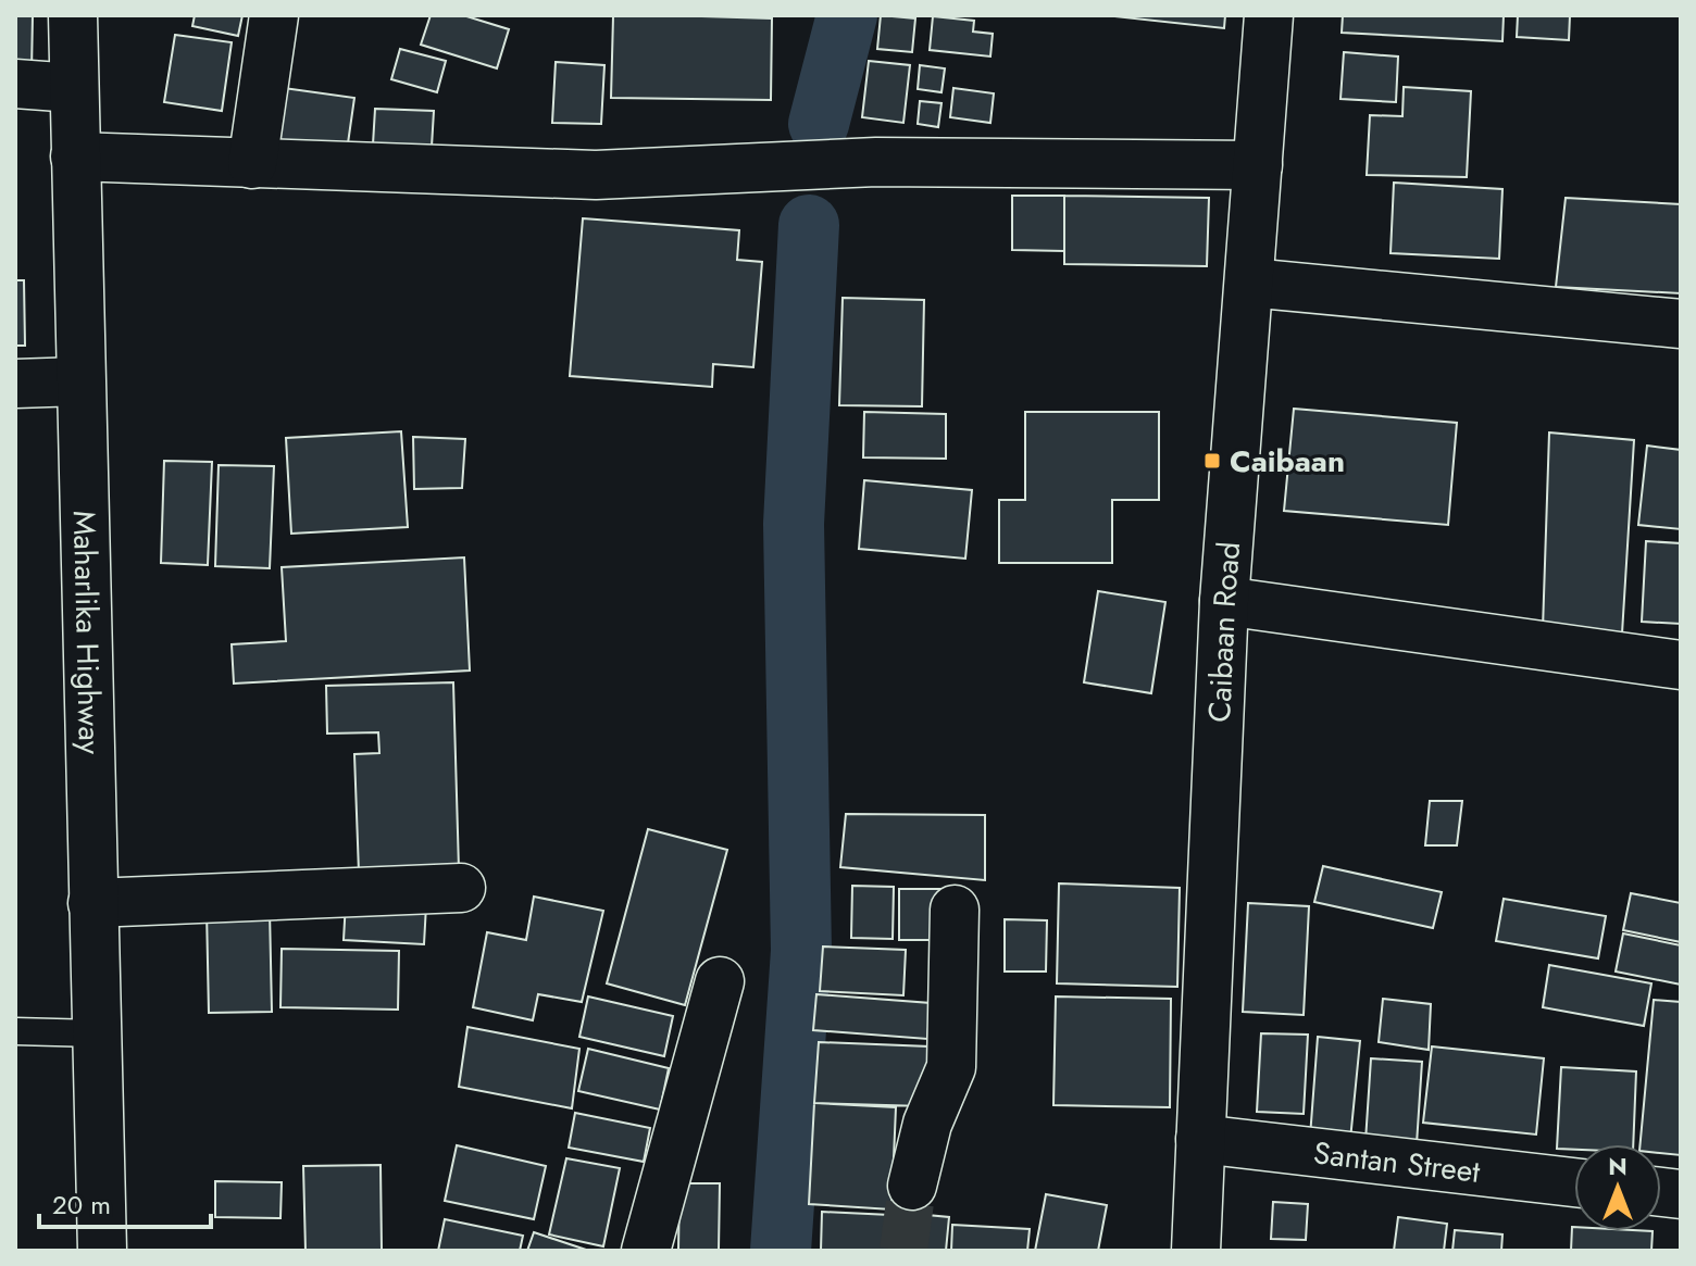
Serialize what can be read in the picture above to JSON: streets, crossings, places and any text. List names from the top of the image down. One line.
{"streets":{"main road":["Caibaan Road","Maharlika Highway","Santan Street"]},"crossings":[["Caibaan Road","Santan Street"]],"places":{"transit":["Caibaan"]},"scale_bar":"20 m","north":"top"}
